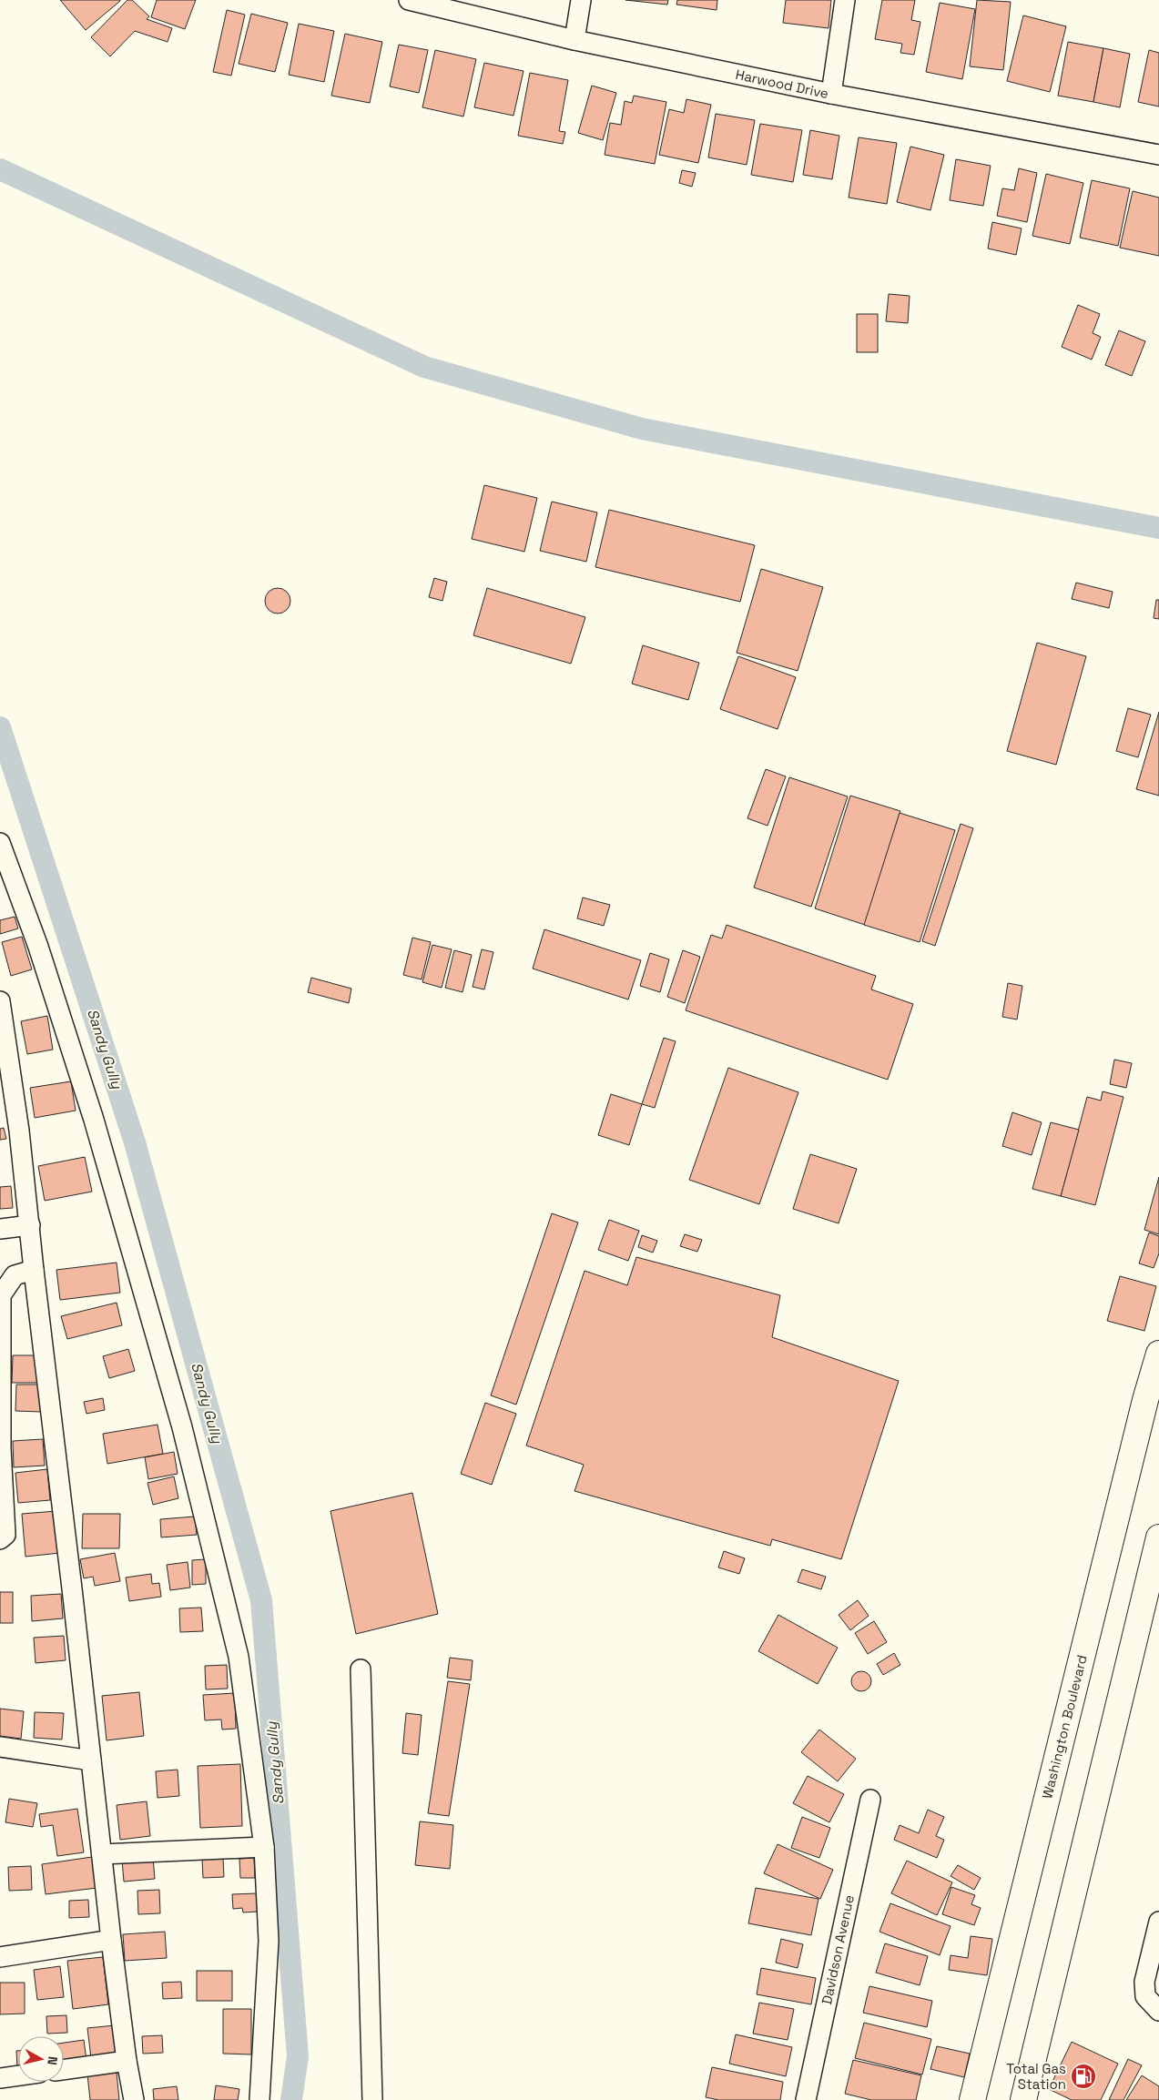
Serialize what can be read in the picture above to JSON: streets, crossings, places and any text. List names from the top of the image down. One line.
{"streets":{"highway":["Washington Boulevard"],"street":["Harwood Drive","Davidson Avenue"]},"water":["Sandy Gully"],"places":{"fuel station":["Total Gas Station"]},"north":"right"}
